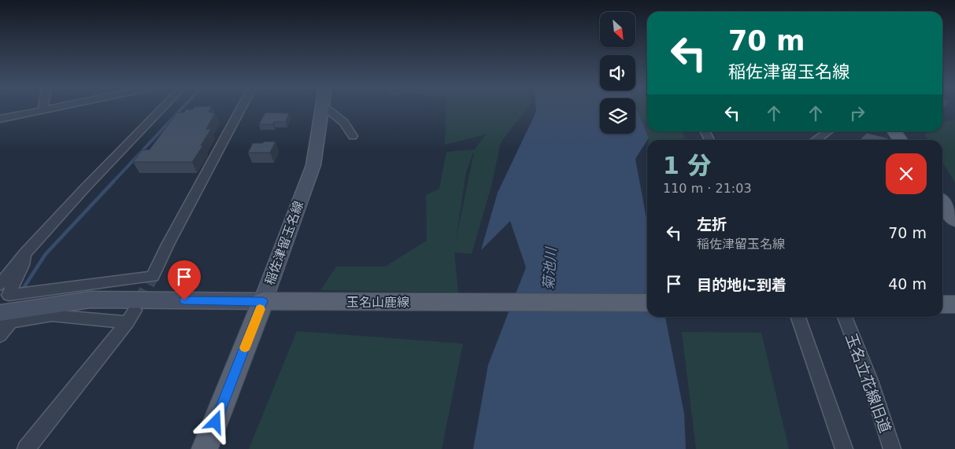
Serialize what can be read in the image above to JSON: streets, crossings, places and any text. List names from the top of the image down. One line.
{"streets":{"main road":["稲佐津留玉名線","玉名山鹿線"],"street":["玉名立花線旧道"]},"crossings":[["稲佐津留玉名線","玉名山鹿線"]],"water":["菊池川"],"north":"bottom right","page":{"turn":["70 m","稲佐津留玉名線"],"heading":["1 分","110 m · 21:03"],"list":[{"name":"左折","note":"稲佐津留玉名線","value":"70 m"},{"name":"目的地に到着","value":"40 m"}]}}
